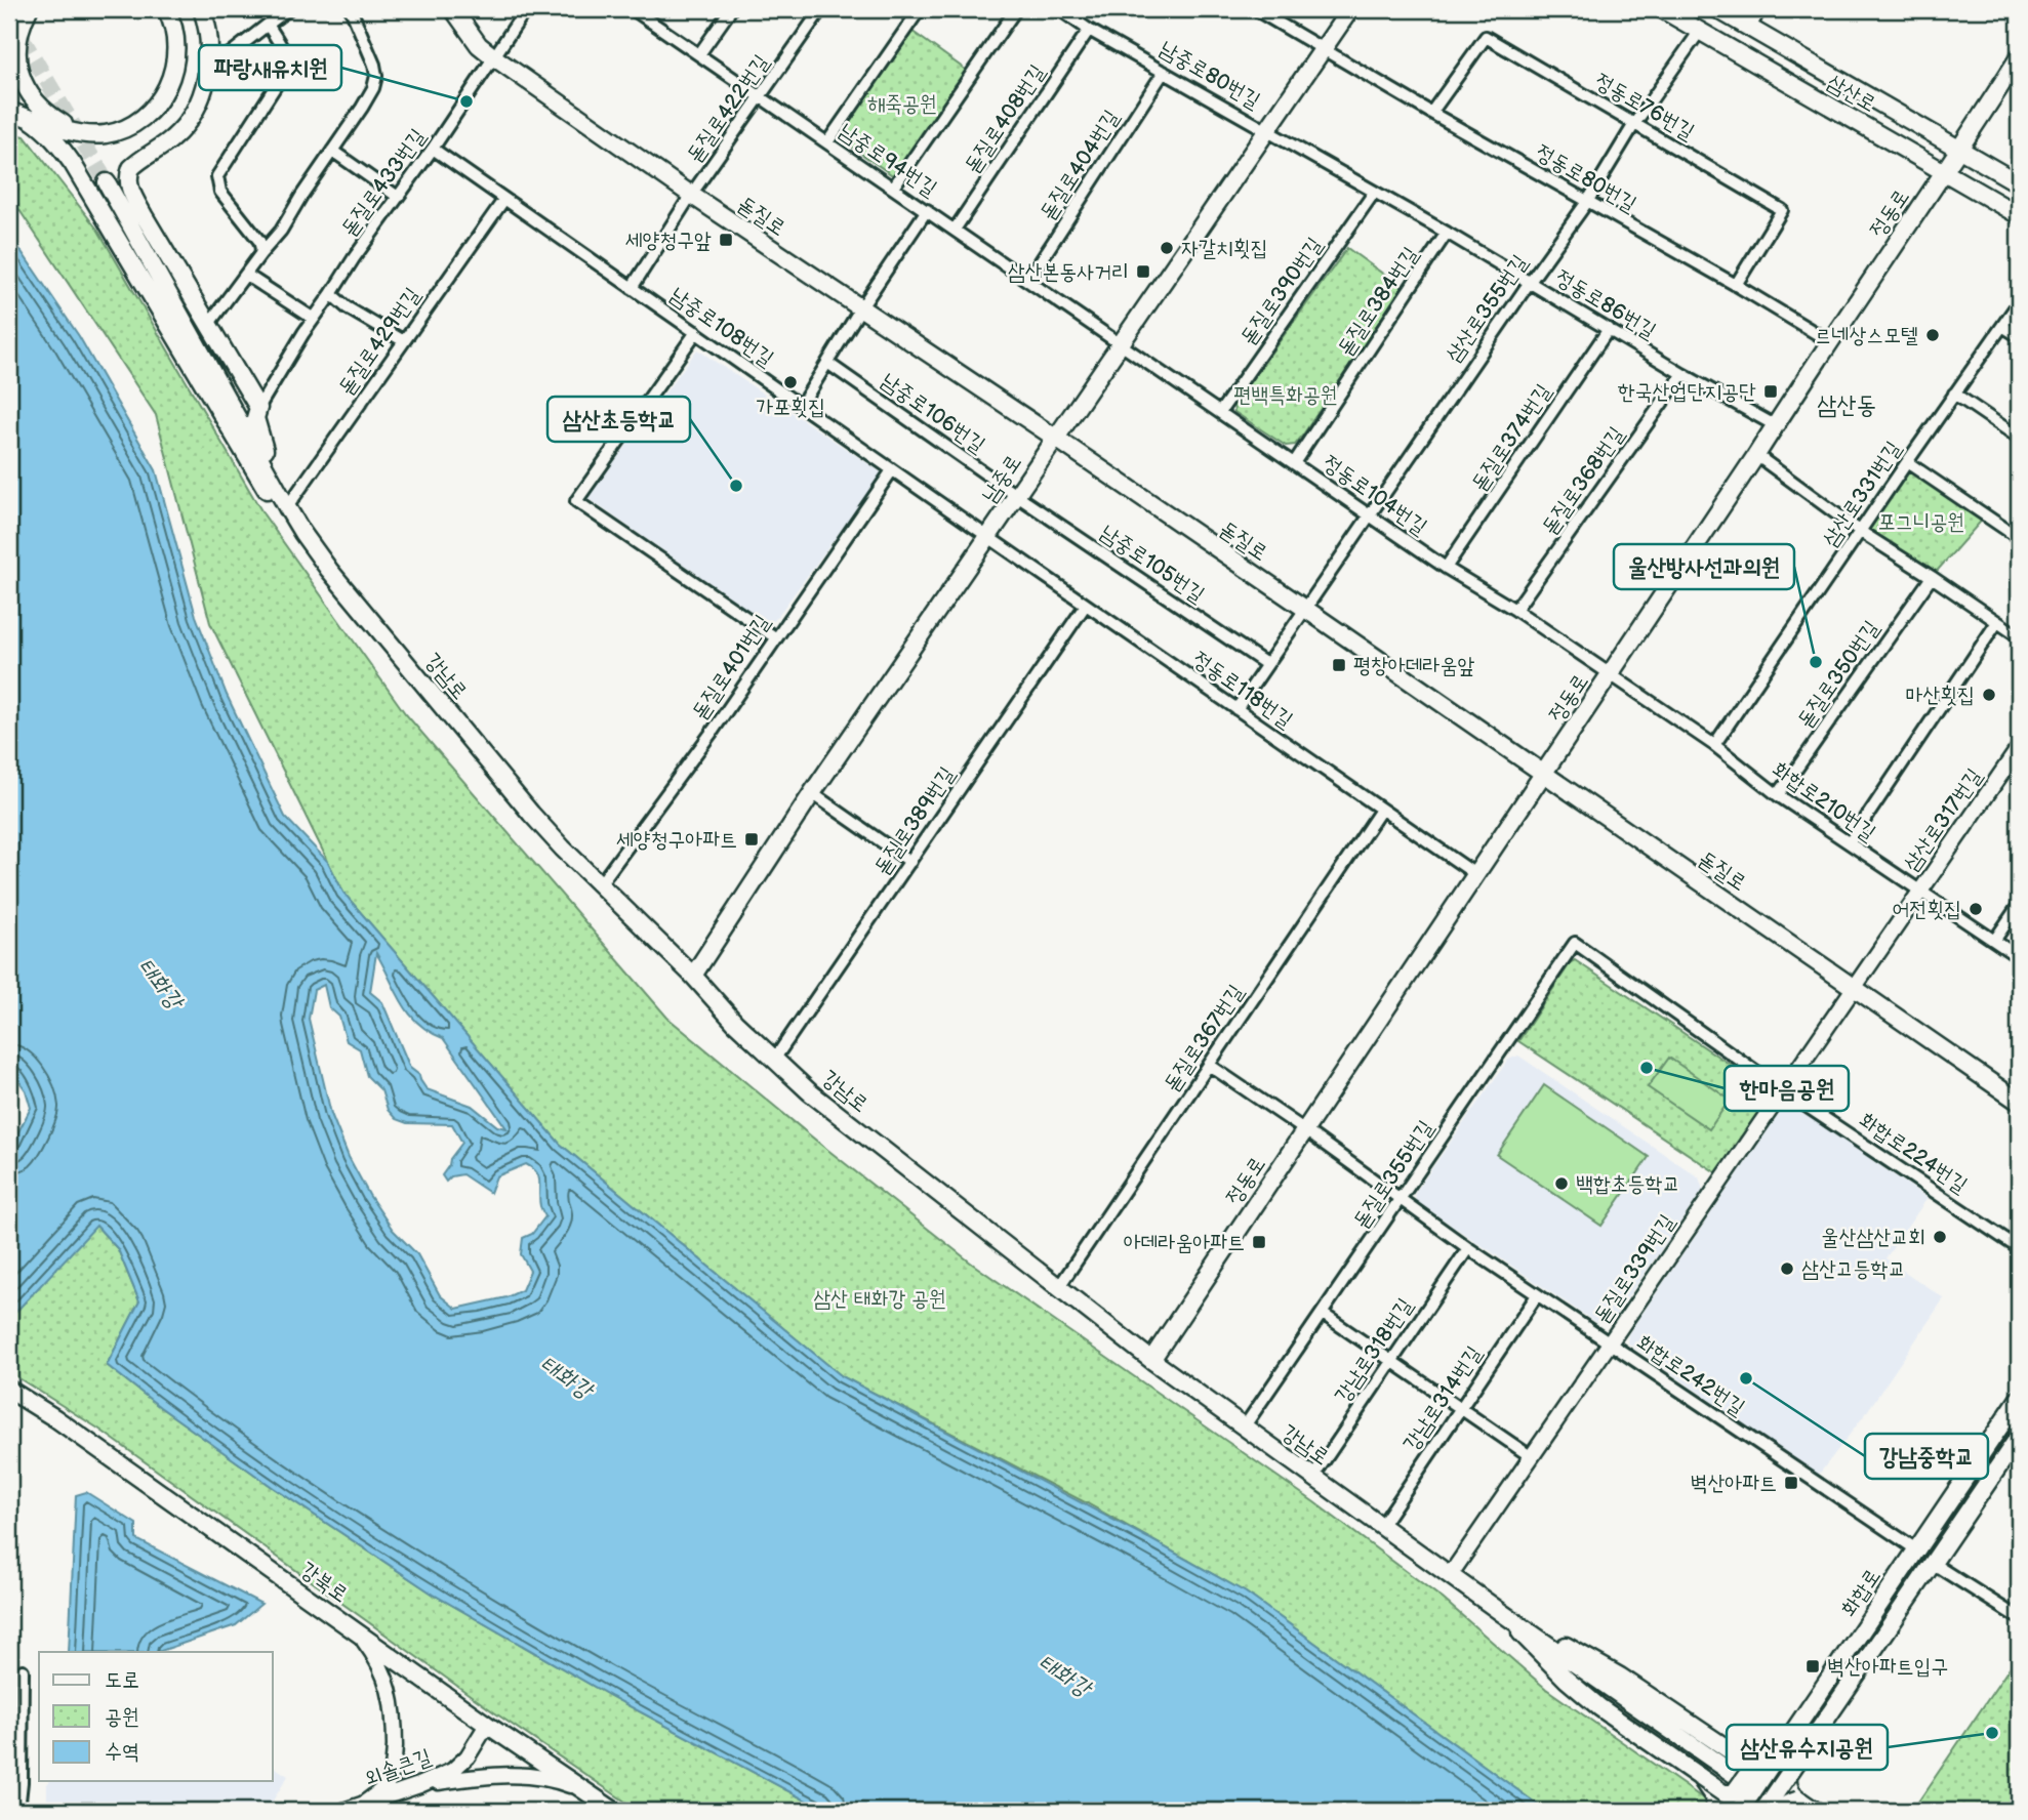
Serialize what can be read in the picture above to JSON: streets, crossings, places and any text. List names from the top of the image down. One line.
{"streets":{"main road":["삼산로","정동로","돋질로","남중로","강남로","강북로","화합로"],"street":["남중로80번길","정동로76번길","돋질로422번길","돋질로408번길","남중로94번길","돋질로404번길","정동로80번길","돋질로433번길","돋질로390번길","돋질로384번길","정동로86번길","삼산로355번길","남중로108번길","돋질로429번길","남중로106번길","돋질로374번길","돋질로368번길","삼산로331번길","정동로104번길","남중로105번길","돋질로401번길","돋질로350번길","정동로118번길","화합로210번길","삼산로317번길","돋질로389번길","돋질로367번길","화합로224번길","돋질로355번길","돋질로339번길","강남로318번길","화합로242번길","강남로314번길","외솔큰길"]},"crossings":[["남중로80번길","돋질로408번길"],["남중로80번길","돋질로404번길"],["남중로80번길","정동로86번길"],["남중로80번길","남중로"],["삼산로","정동로"],["삼산로","삼산로355번길"],["정동로76번길","정동로80번길"],["정동로76번길","삼산로355번길"],["돋질로422번길","남중로94번길"],["돋질로422번길","돋질로"],["돋질로422번길","남중로108번길"],["돋질로408번길","남중로94번길"],["남중로94번길","돋질로404번길"],["남중로94번길","남중로"],["남중로94번길","정동로104번길"],["정동로80번길","정동로"],["정동로80번길","삼산로355번길"],["정동로80번길","남중로"],["돋질로433번길","돋질로"],["돋질로433번길","남중로108번길"],["정동로","돋질로"],["정동로","정동로86번길"],["정동로","정동로104번길"],["정동로","강남로"],["정동로","정동로118번길"],["정동로","화합로210번길"],["정동로","화합로242번길"],["돋질로","삼산로355번길"],["돋질로","남중로"],["돋질로","삼산로317번길"],["돋질로","돋질로339번길"],["돋질로390번길","정동로86번길"],["돋질로390번길","정동로104번길"],["돋질로384번길","정동로86번길"],["돋질로384번길","정동로104번길"],["정동로86번길","삼산로355번길"],["정동로86번길","돋질로374번길"],["정동로86번길","남중로"],["정동로86번길","돋질로368번길"],["삼산로355번길","정동로104번길"],["삼산로355번길","남중로105번길"],["삼산로355번길","정동로118번길"],["남중로108번길","돋질로429번길"],["남중로108번길","남중로"],["남중로108번길","돋질로401번길"],["남중로108번길","정동로118번길"],["돋질로429번길","강남로"],["남중로106번길","남중로"],["남중로106번길","남중로105번길"],["돋질로374번길","정동로104번길"],["남중로","정동로104번길"],["남중로","남중로105번길"],["남중로","강남로"],["남중로","정동로118번길"],["돋질로368번길","정동로104번길"],["삼산로331번길","화합로210번길"],["정동로104번길","화합로210번길"],["돋질로401번길","강남로"],["돋질로350번길","화합로210번길"],["강남로","돋질로389번길"],["강남로","돋질로367번길"],["강남로","돋질로355번길"],["강남로","돋질로339번길"],["강남로","강남로318번길"],["강남로","강남로314번길"],["정동로118번길","돋질로389번길"],["정동로118번길","돋질로367번길"],["화합로210번길","삼산로317번길"],["삼산로317번길","돋질로339번길"],["돋질로367번길","화합로242번길"],["화합로224번길","돋질로355번길"],["화합로224번길","돋질로339번길"],["돋질로355번길","화합로242번길"],["돋질로339번길","화합로242번길"],["강남로318번길","화합로242번길"],["화합로242번길","강남로314번길"],["화합로242번길","화합로"],["강북로","외솔큰길"]],"districts":["삼산동"],"water":["태화강"],"parks":["해죽공원","편백특화공원","포그니공원","삼산 태화강 공원"],"places":{"other":["파랑새유치원","자갈치횟집","르네상스모텔","가포횟집","삼산초등학교","울산방사선과의원","마산횟집","어전횟집","한마음공원","백합초등학교","울산삼산교회","삼산고등학교","강남중학교","삼산유수지공원"],"transit":["세양청구앞","삼산본동사거리","한국산업단지공단","평창아데라움앞","세양청구아파트","아데라움아파트","벽산아파트","벽산아파트입구"]},"legend":["도로","공원","수역"]}
